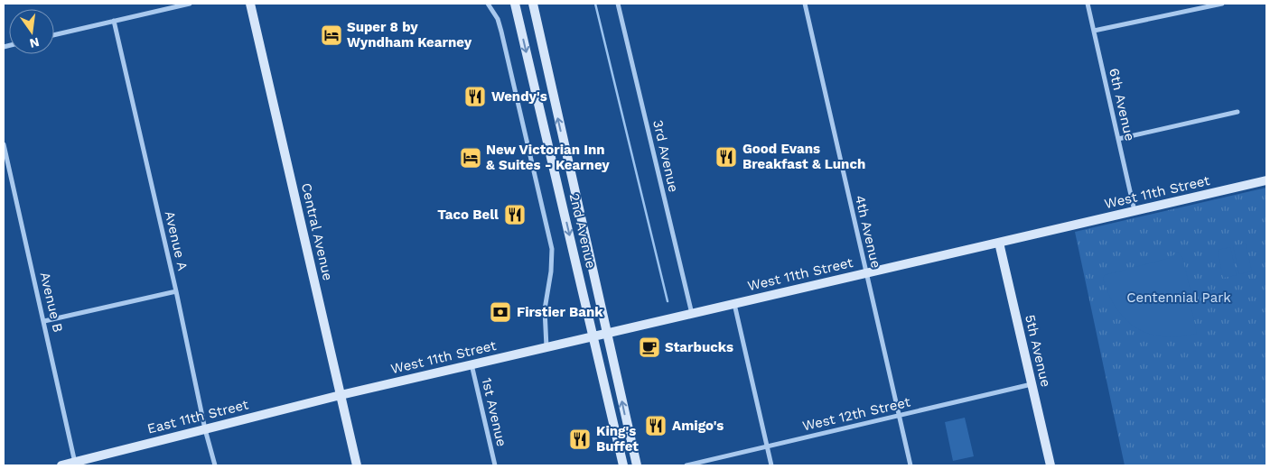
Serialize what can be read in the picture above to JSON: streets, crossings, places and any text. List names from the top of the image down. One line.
{"streets":{"main road":["West 11th Street","2nd Avenue","Central Avenue","5th Avenue","East 11th Street"],"street":["6th Avenue","3rd Avenue","4th Avenue","Avenue A","Avenue B","1st Avenue","West 12th Street"]},"crossings":[["6th Avenue","West 11th Street"],["3rd Avenue","West 11th Street"],["West 11th Street","2nd Avenue"],["West 11th Street","Central Avenue"],["West 11th Street","4th Avenue"],["West 11th Street","5th Avenue"],["West 11th Street","1st Avenue"],["West 11th Street","East 11th Street"],["Central Avenue","East 11th Street"],["4th Avenue","West 12th Street"],["Avenue A","East 11th Street"],["Avenue B","East 11th Street"],["5th Avenue","West 12th Street"]],"parks":["Centennial Park"],"places":{"hotel":["Super 8 by Wyndham Kearney","New Victorian Inn & Suites - Kearney"],"restaurant":["Wendy's","Good Evans Breakfast & Lunch","Taco Bell","Amigo's","King's Buffet"],"bank":["Firstier Bank"],"cafe":["Starbucks"]},"north":"bottom"}
